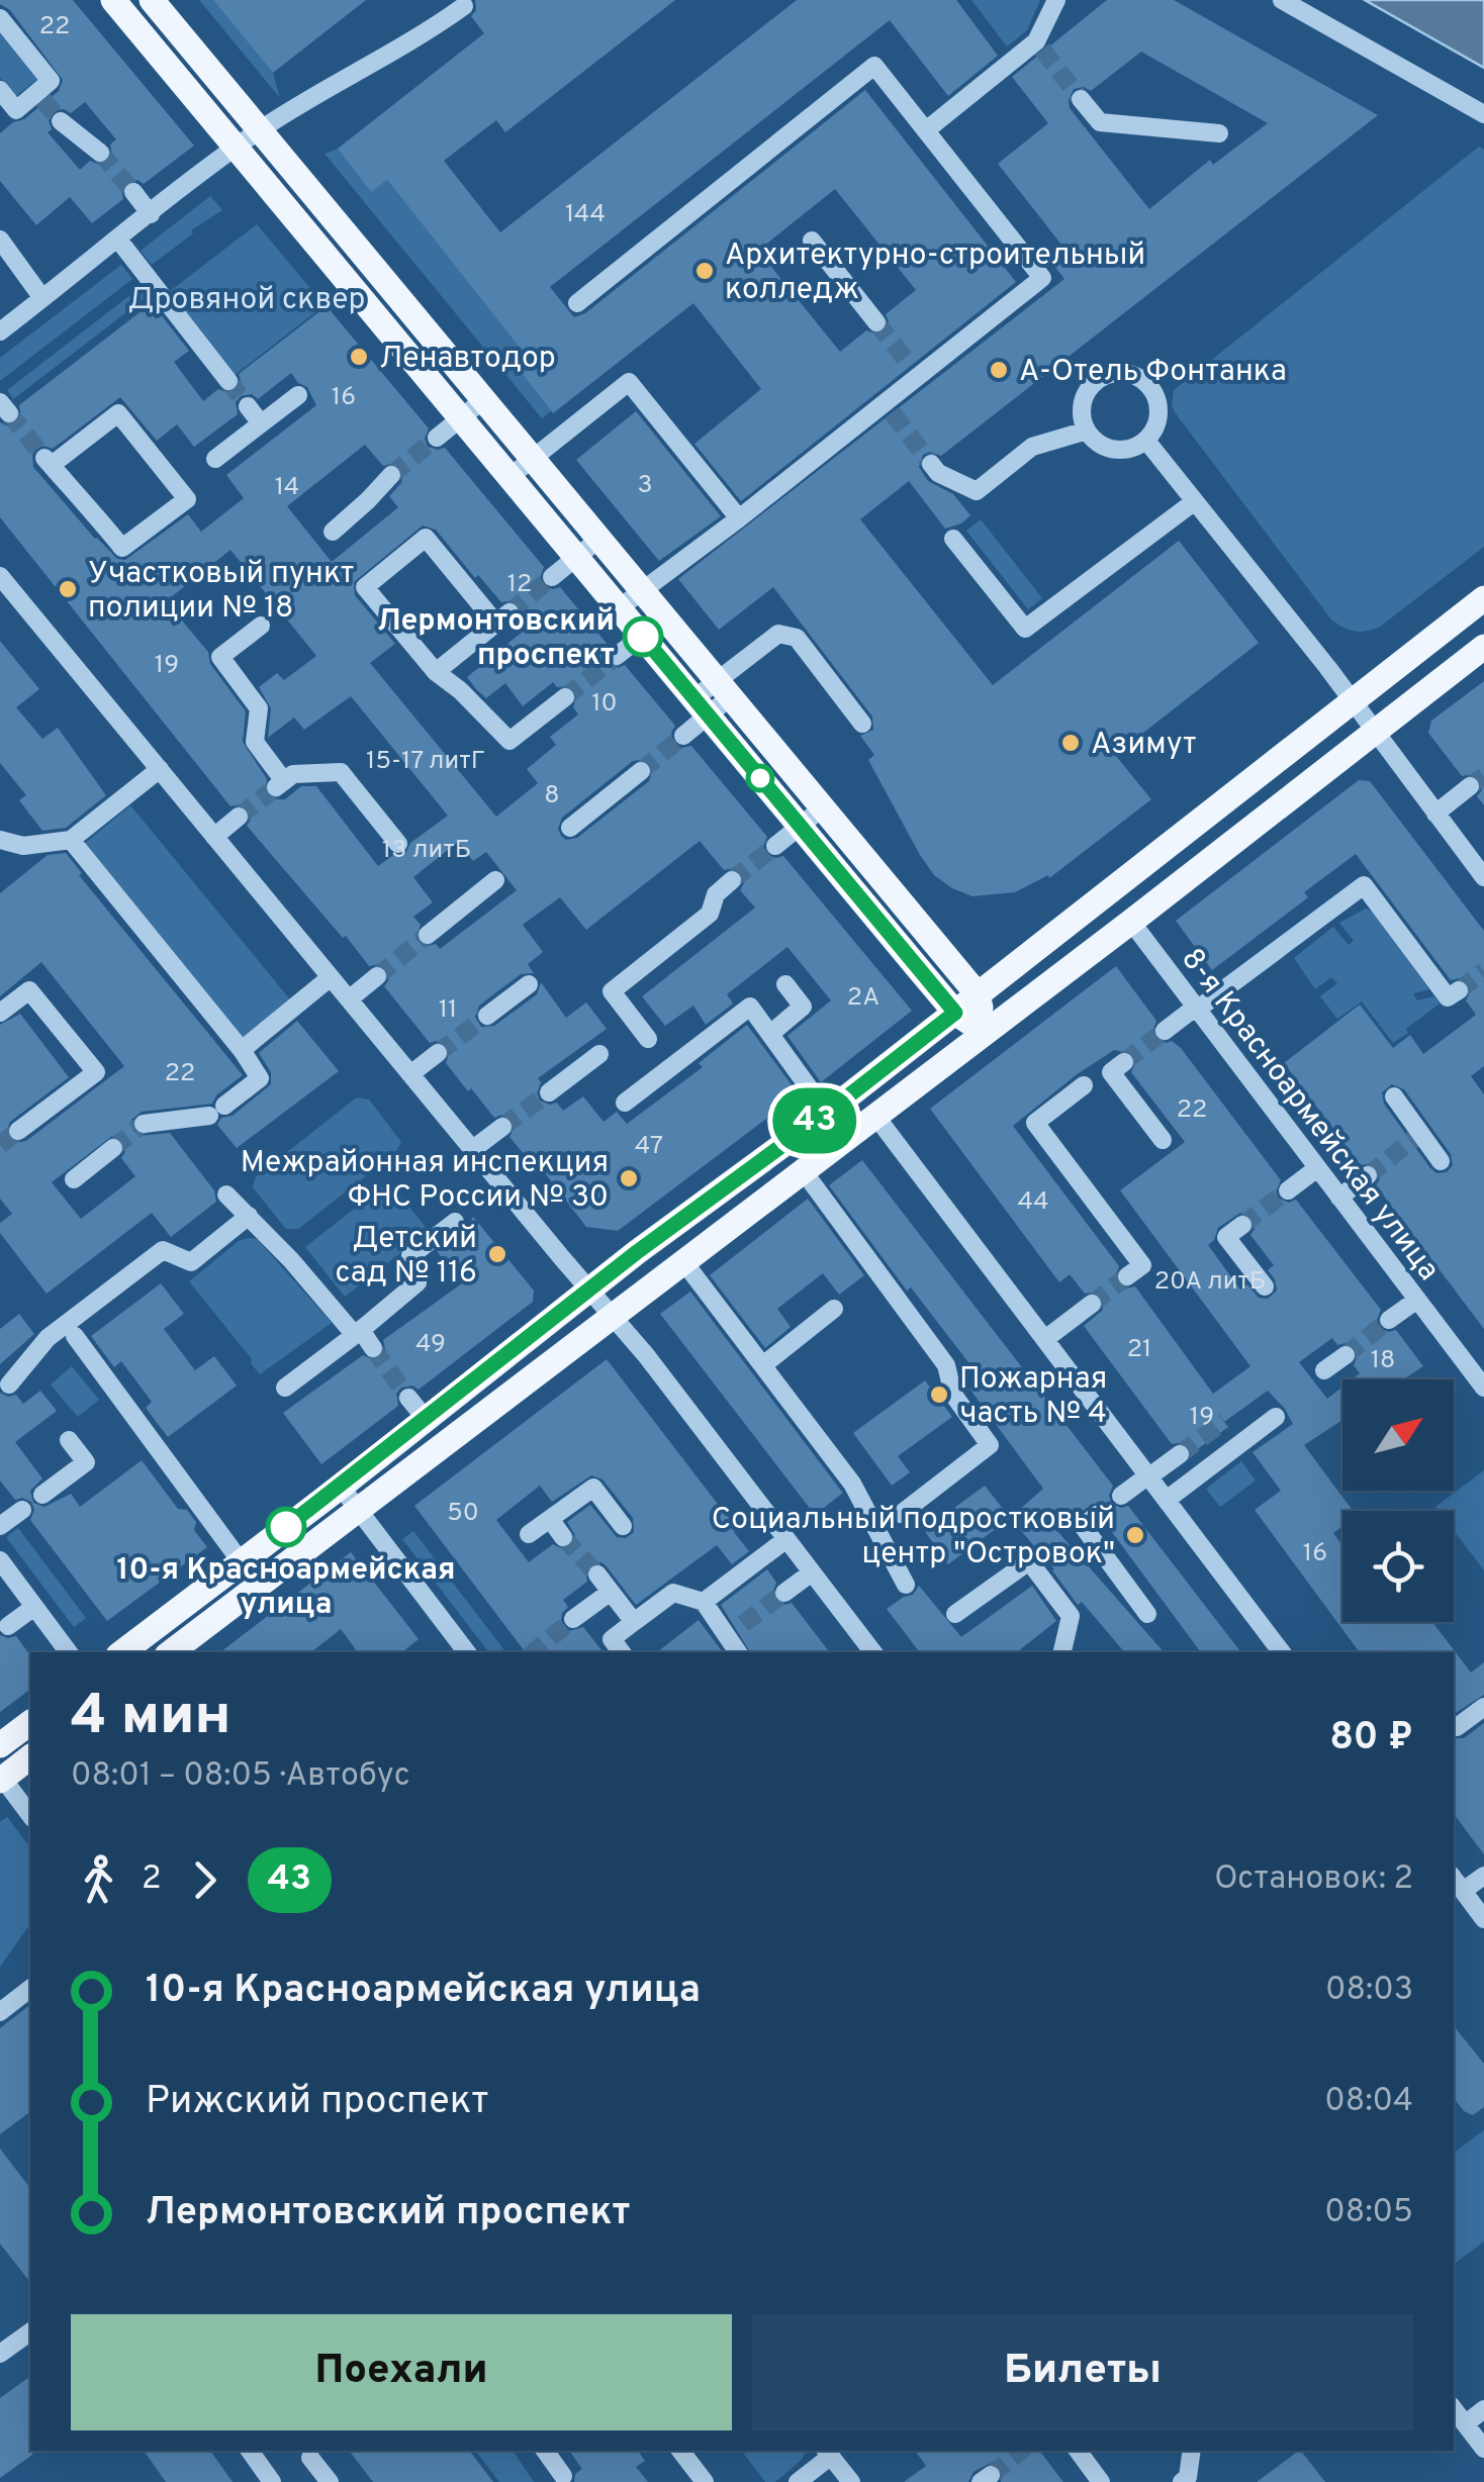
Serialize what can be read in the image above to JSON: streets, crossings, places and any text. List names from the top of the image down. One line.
{"streets":{"street":["8-я Красноармейская улица"]},"parks":["Дровяной сквер"],"places":["Архитектурно-строительный колледж","Ленавтодор","A-Отель Фонтанка","Участковый пункт полиции № 18","Лермонтовский проспект","Азимут","Межрайонная инспекция ФНС России № 30","Детский сад № 116","Пожарная часть № 4","10-я Красноармейская улица","Социальный подростковый центр \"Островок\""],"lines":["bus line 43"],"house_numbers":["22","144","16","3","14","12","19","10","15-17 литГ","8","13 литБ","2А","11","22","22","47","44","20А литБ","49","21","18","19","50","16"],"north":"top right","page":{"on_map":"43","heading":["4 мин","08:01 – 08:05 · Автобус","80 ₽"],"legs":["2","43","Остановок: 2"],"list":[{"name":"10-я Красноармейская улица","value":"08:03"},{"name":"Рижский проспект","value":"08:04"},{"name":"Лермонтовский проспект","value":"08:05"}],"buttons":["Поехали","Билеты"]}}
